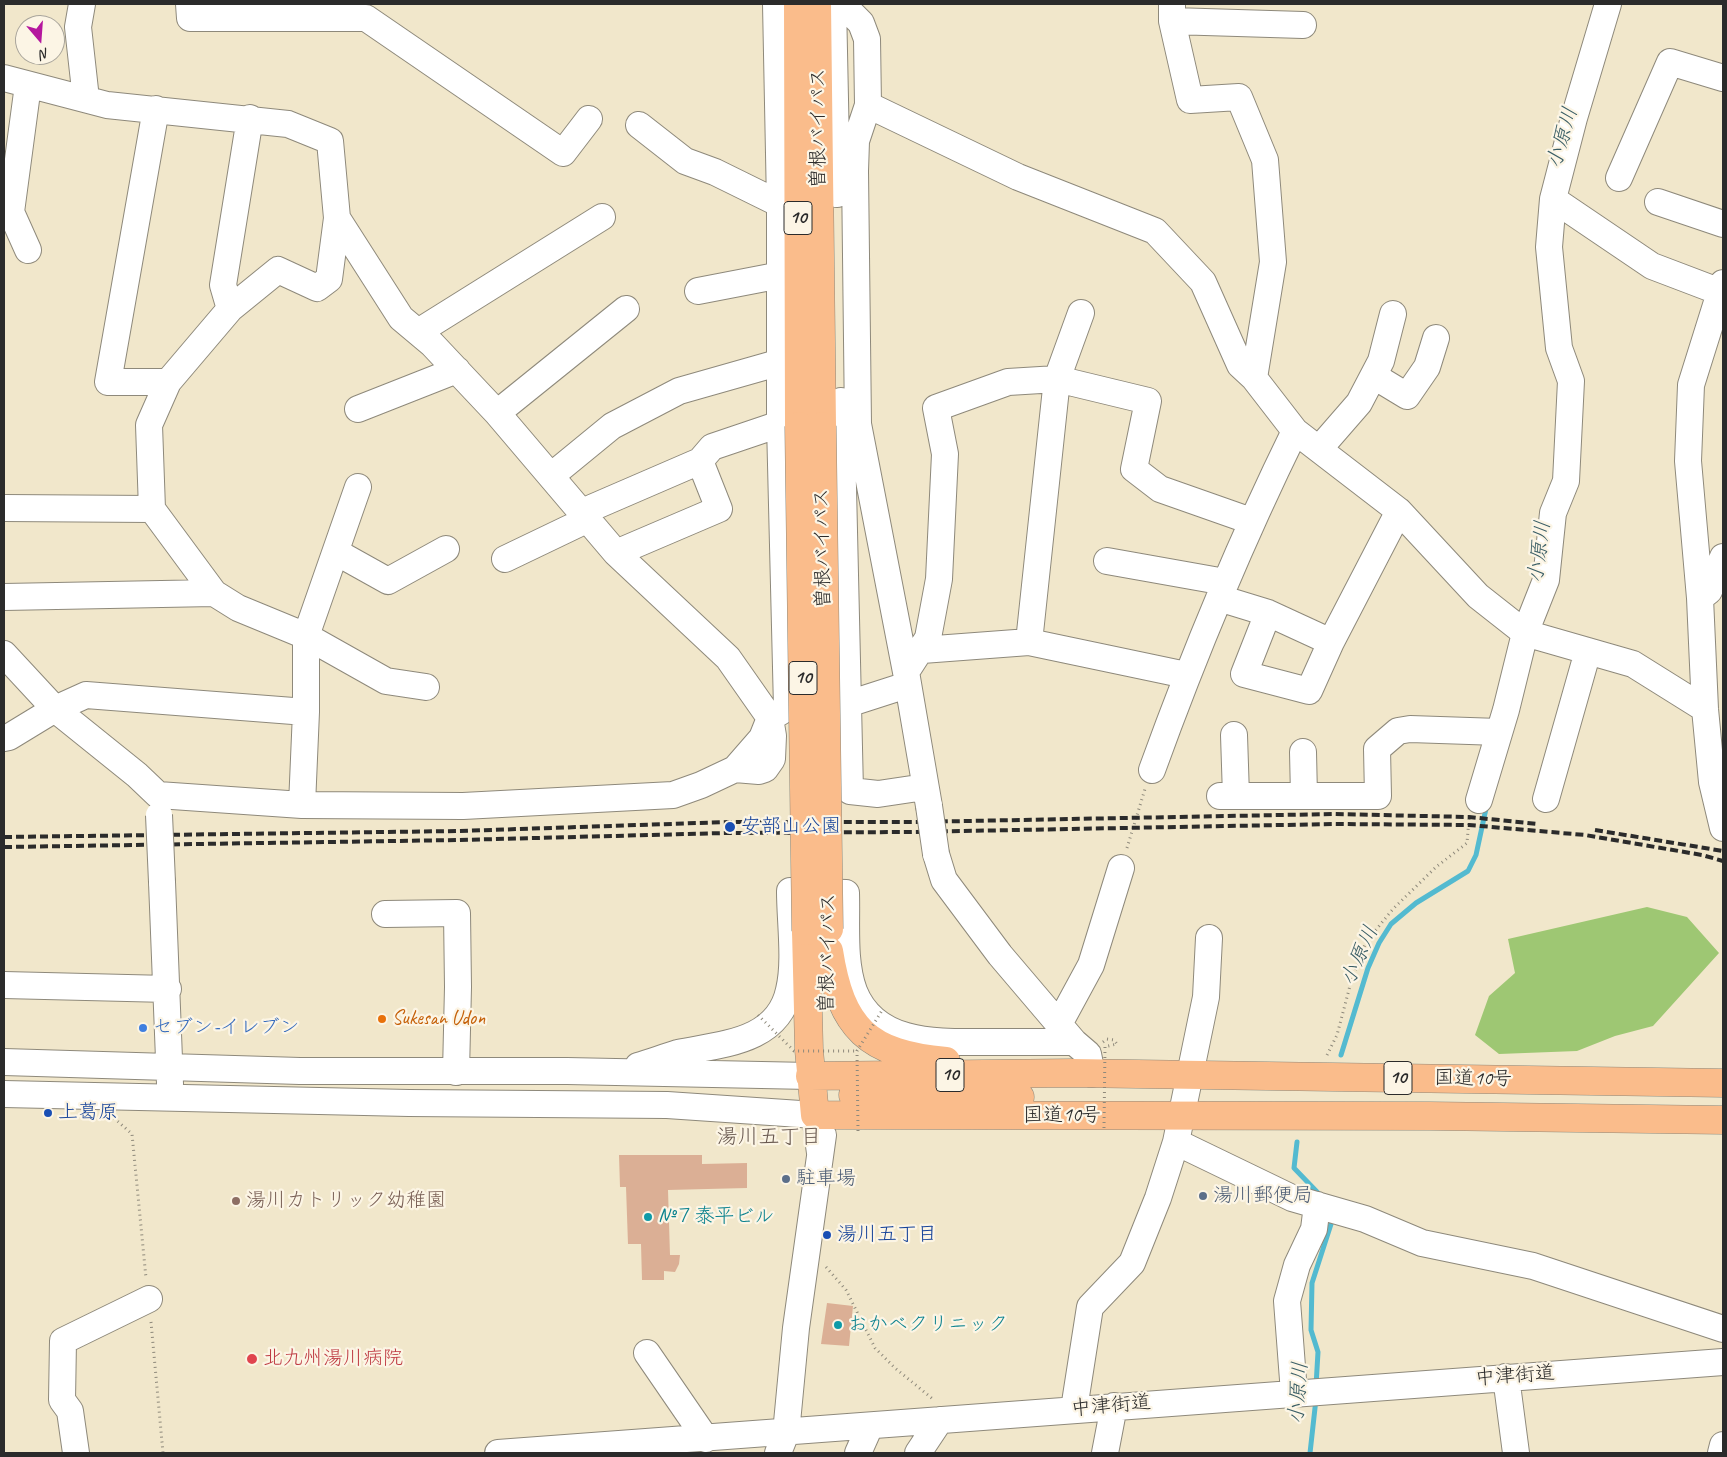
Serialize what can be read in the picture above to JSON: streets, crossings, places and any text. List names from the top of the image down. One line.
{"streets":{"highway":["曽根バイパス","10","国道10号"],"street":["中津街道"]},"crossings":[["曽根バイパス","10"],["曽根バイパス","国道10号"],["10","国道10号"]],"districts":["湯川五丁目"],"water":["小原川"],"places":["安部山公園","Sukesan Udon","セブン-イレブン","上葛原","駐車場","湯川郵便局","湯川カトリック幼稚園","№７泰平ビル","湯川五丁目","おかべクリニック","北九州湯川病院"],"north":"bottom"}
